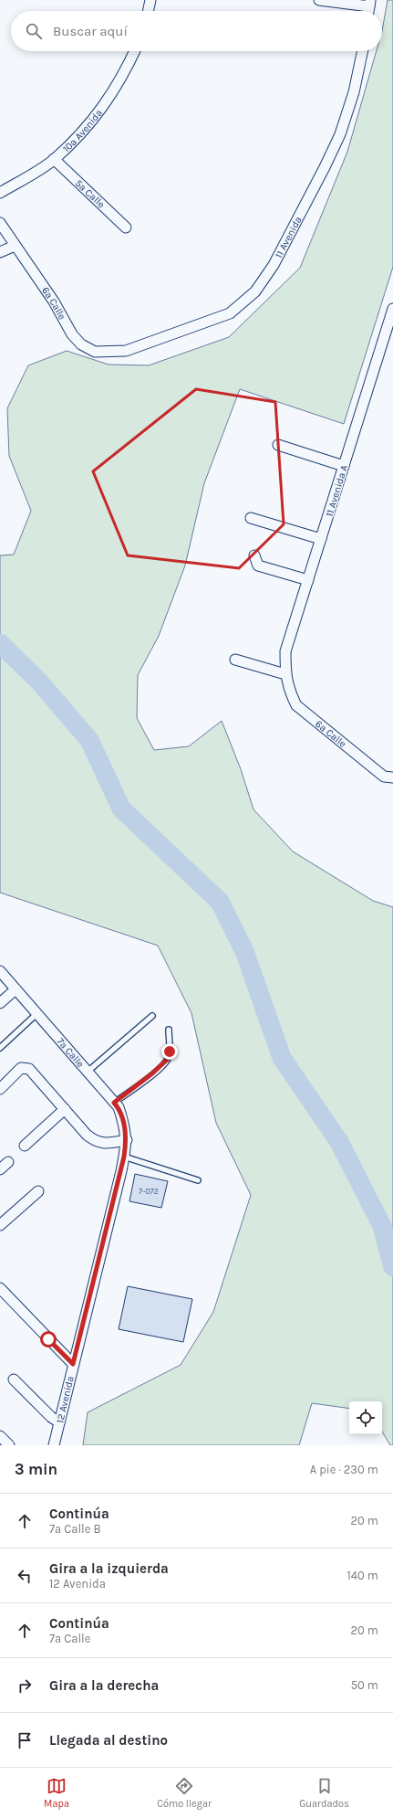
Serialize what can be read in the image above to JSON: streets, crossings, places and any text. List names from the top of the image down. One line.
{"streets":{"street":["10a Avenida","5a Calle","11 Avenida","6a Calle","11 Avenida A","7a Calle","12 Avenida"]},"crossings":[["10a Avenida","5a Calle"],["11 Avenida","6a Calle"],["6a Calle","11 Avenida A"],["7a Calle","12 Avenida"]],"house_numbers":["7-072"],"page":{"search":"Buscar aquí","heading":["3 min","A pie · 230 m"],"list":[["Continúa","7a Calle B","20 m"],["Gira a la izquierda","12 Avenida","140 m"],["Continúa","7a Calle","20 m"],["Gira a la derecha","50 m"],"Llegada al destino"],"nav":["Mapa","Cómo llegar","Guardados"]}}
